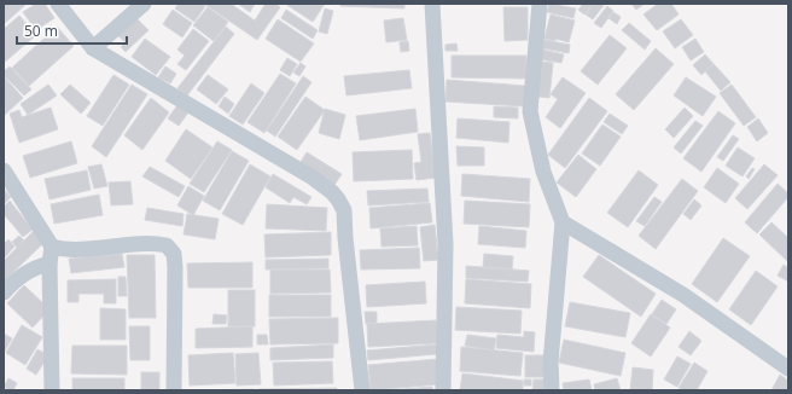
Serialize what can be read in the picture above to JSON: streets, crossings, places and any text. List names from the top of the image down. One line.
{"scale_bar":"50 m"}
